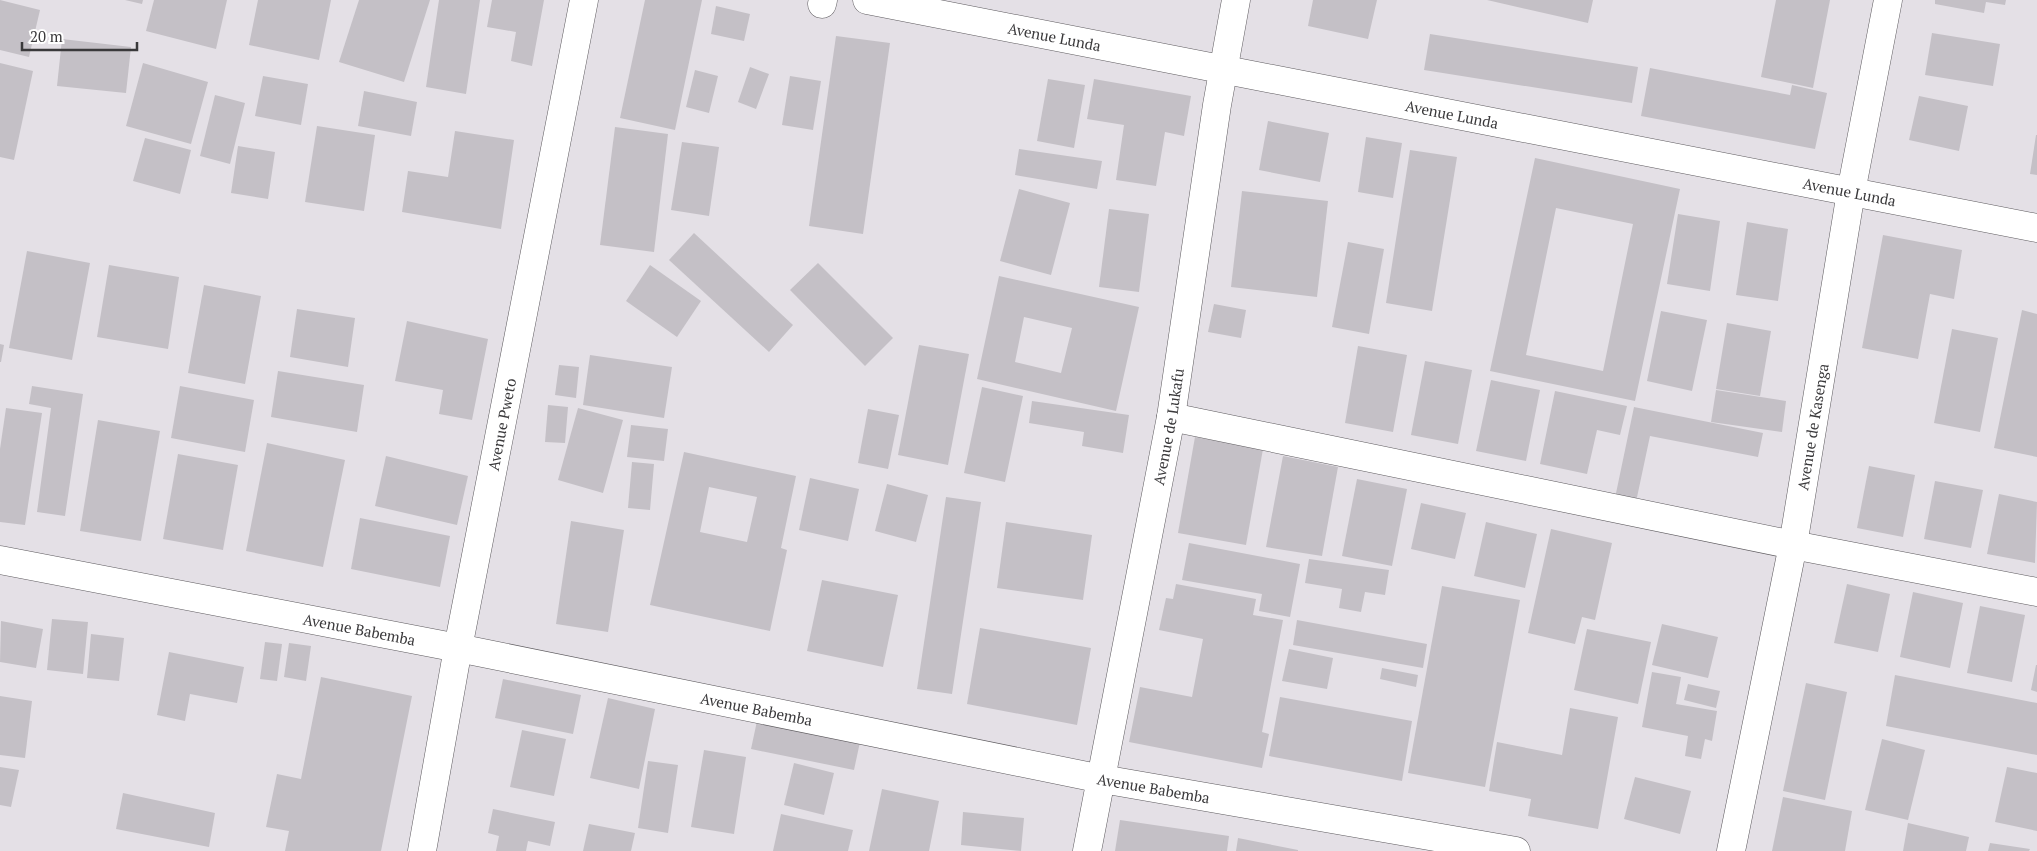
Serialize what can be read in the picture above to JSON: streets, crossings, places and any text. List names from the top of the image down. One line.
{"streets":{"street":["Avenue Lunda","Avenue Pweto","Avenue de Kasenga","Avenue de Lukafu","Avenue Babemba"]},"crossings":[["Avenue Lunda","Avenue de Kasenga"],["Avenue Lunda","Avenue de Lukafu"],["Avenue Pweto","Avenue Babemba"],["Avenue de Lukafu","Avenue Babemba"]],"scale_bar":"20 m"}
